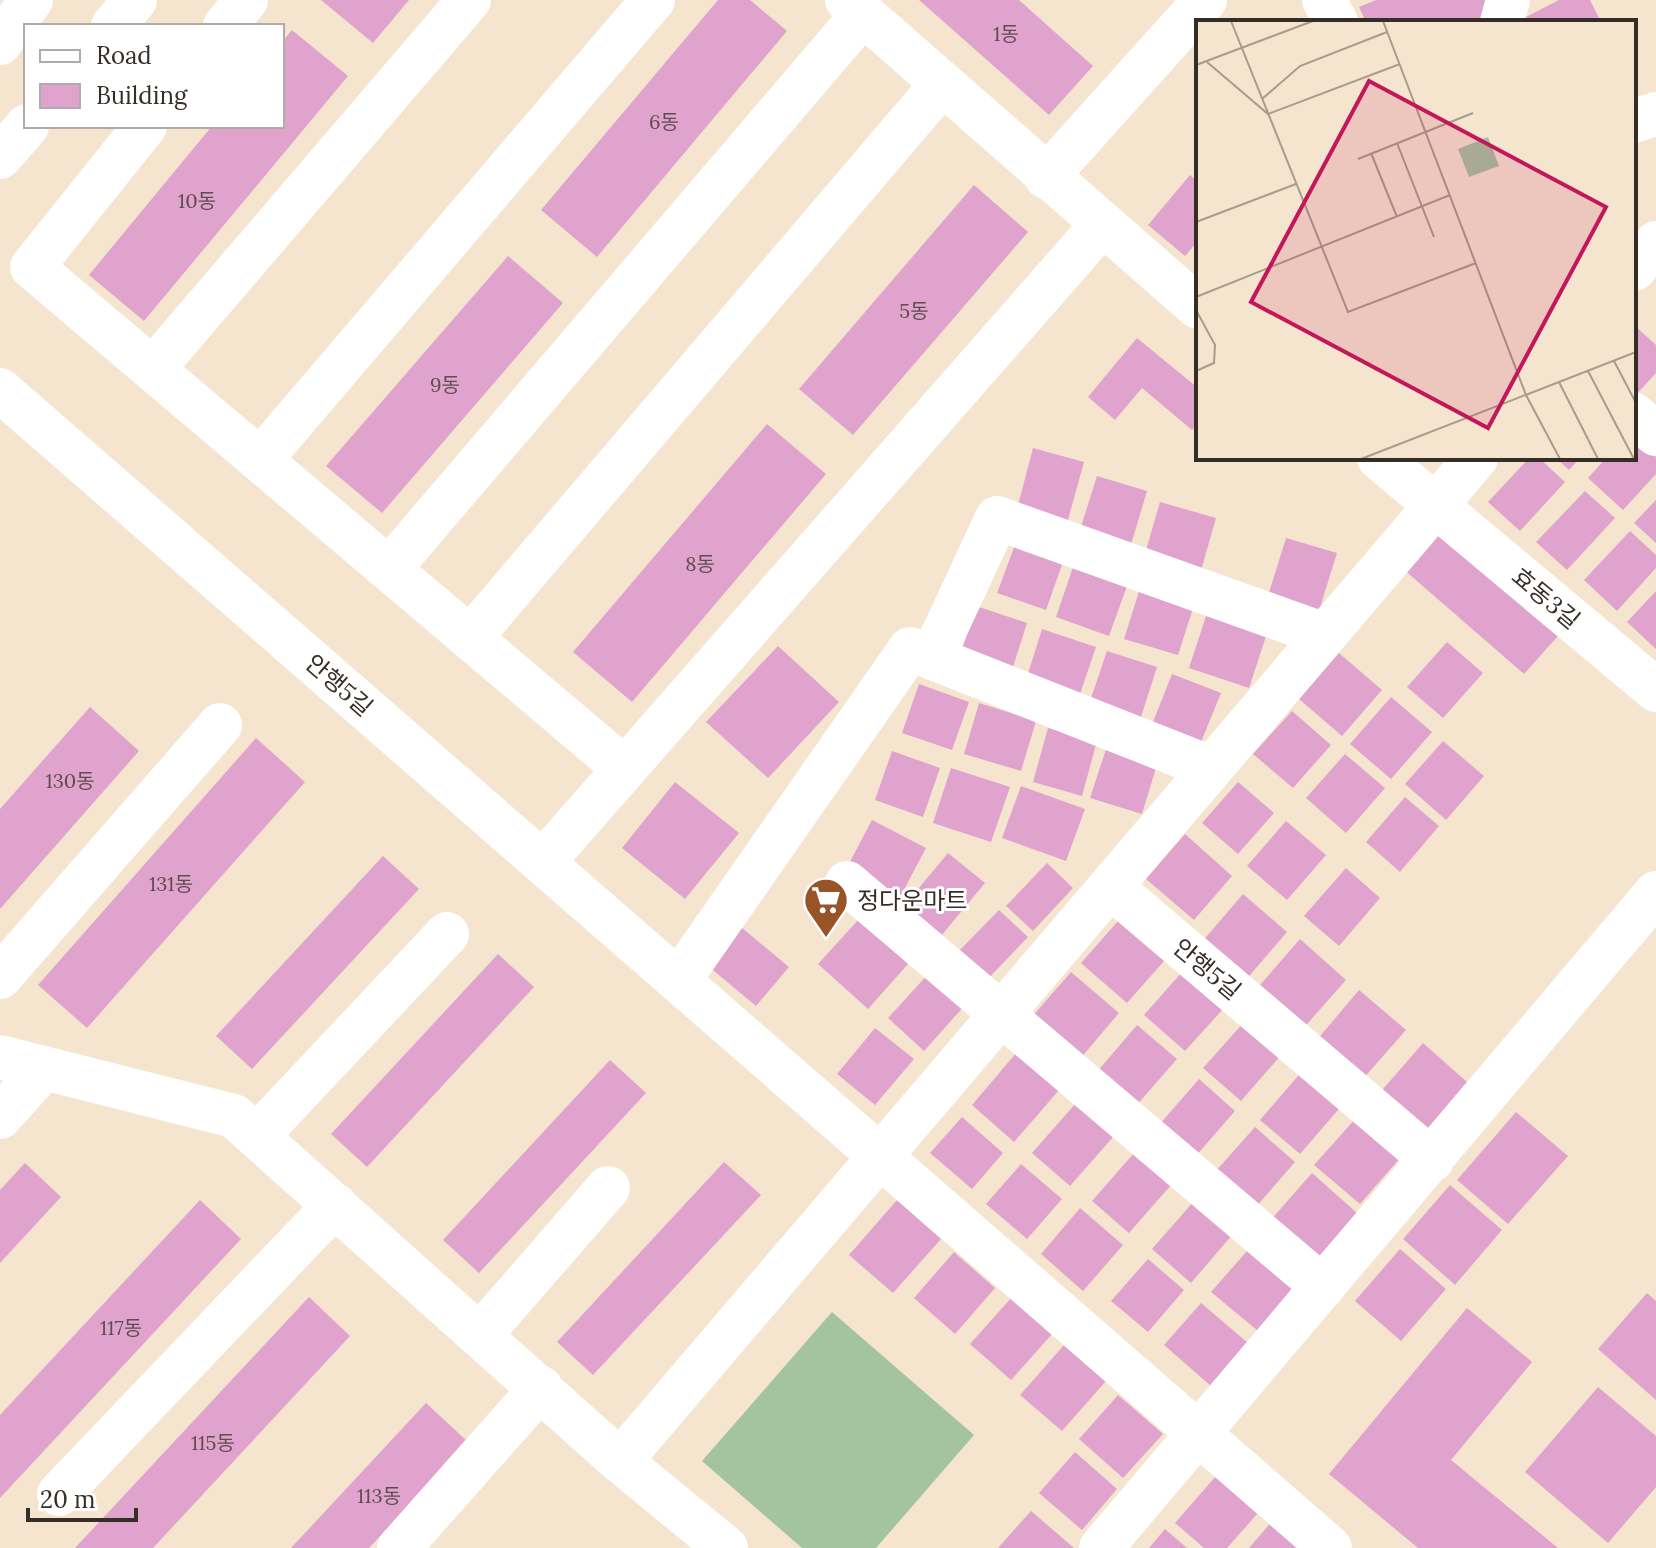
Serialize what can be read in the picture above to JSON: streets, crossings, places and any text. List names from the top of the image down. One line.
{"streets":{"street":["효동3길","안행5길"]},"places":{"supermarket":["정다운마트"]},"house_numbers":["1동","6동","10동","5동","9동","8동","130동","131동","117동","115동","113동"],"legend":["Road","Building"],"scale_bar":"20 m"}
